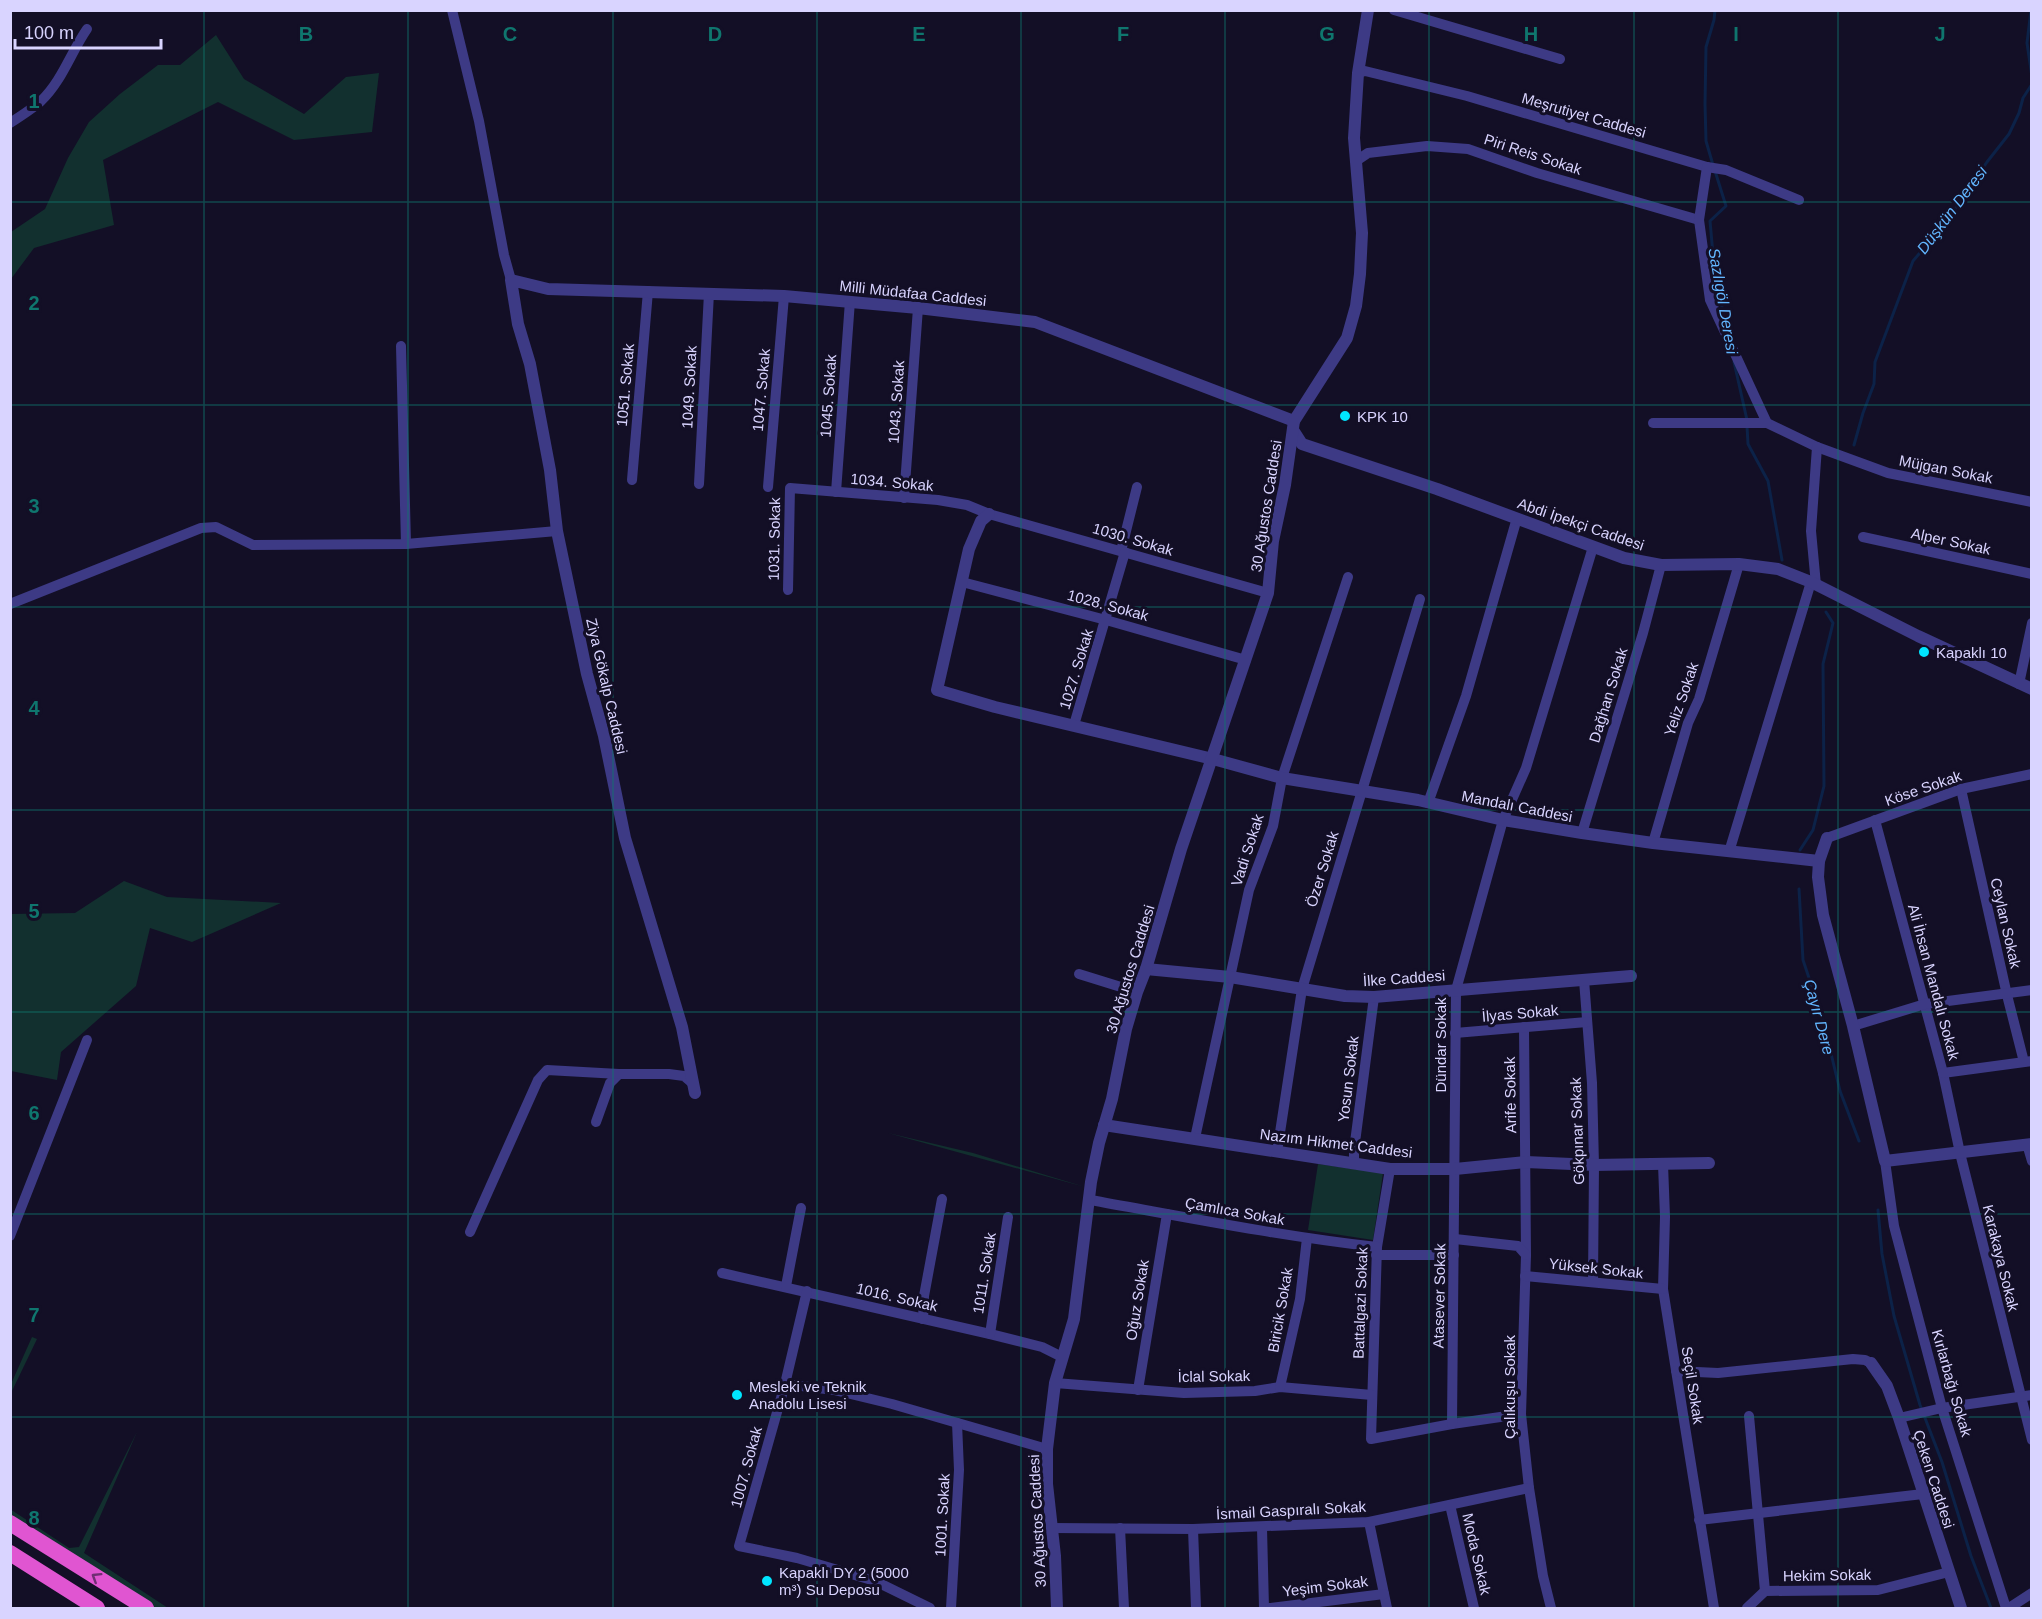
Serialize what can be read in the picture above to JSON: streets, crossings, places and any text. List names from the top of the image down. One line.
{"streets":{"street":["Meşrutiyet Caddesi","Piri Reis Sokak","Milli Müdafaa Caddesi","1051. Sokak","1049. Sokak","1047. Sokak","1045. Sokak","1043. Sokak","Müjgan Sokak","1034. Sokak","30 Ağustos Caddesi","Abdi İpekçi Caddesi","1031. Sokak","1030. Sokak","Alper Sokak","1028. Sokak","1027. Sokak","Ziya Gökalp Caddesi","Dağhan Sokak","Yeliz Sokak","Köse Sokak","Mandalı Caddesi","Vadi Sokak","Özer Sokak","Ceylan Sokak","İlke Caddesi","Ali İhsan Mandalı Sokak","İlyas Sokak","Dündar Sokak","Yosun Sokak","Arife Sokak","Gökpınar Sokak","Nazım Hikmet Caddesi","Çamlıca Sokak","Karakaya Sokak","Yüksek Sokak","1011. Sokak","Atasever Sokak","1016. Sokak","Oğuz Sokak","Battalgazi Sokak","Biricik Sokak","İclal Sokak","Kırlarbağı Sokak","Seçil Sokak","Çalıkuşu Sokak","1007. Sokak","Çeken Caddesi","İsmail Gaspıralı Sokak","1001. Sokak","Moda Sokak","Hekim Sokak","Yeşim Sokak"]},"crossings":[["Milli Müdafaa Caddesi","1051. Sokak"],["Milli Müdafaa Caddesi","1049. Sokak"],["Milli Müdafaa Caddesi","1047. Sokak"],["Milli Müdafaa Caddesi","1045. Sokak"],["Milli Müdafaa Caddesi","1043. Sokak"],["Milli Müdafaa Caddesi","30 Ağustos Caddesi"],["Milli Müdafaa Caddesi","Abdi İpekçi Caddesi"],["Milli Müdafaa Caddesi","Ziya Gökalp Caddesi"],["1045. Sokak","1034. Sokak"],["1043. Sokak","1034. Sokak"],["1034. Sokak","1031. Sokak"],["1034. Sokak","1030. Sokak"],["30 Ağustos Caddesi","Abdi İpekçi Caddesi"],["30 Ağustos Caddesi","1030. Sokak"],["30 Ağustos Caddesi","1028. Sokak"],["30 Ağustos Caddesi","Mandalı Caddesi"],["30 Ağustos Caddesi","İlke Caddesi"],["30 Ağustos Caddesi","Nazım Hikmet Caddesi"],["30 Ağustos Caddesi","Çamlıca Sokak"],["30 Ağustos Caddesi","1016. Sokak"],["30 Ağustos Caddesi","İclal Sokak"],["30 Ağustos Caddesi","İsmail Gaspıralı Sokak"],["Abdi İpekçi Caddesi","Dağhan Sokak"],["Abdi İpekçi Caddesi","Yeliz Sokak"],["Abdi İpekçi Caddesi","Dündar Sokak"],["1030. Sokak","1027. Sokak"],["1028. Sokak","1027. Sokak"],["1028. Sokak","Mandalı Caddesi"],["1027. Sokak","Mandalı Caddesi"],["Dağhan Sokak","Mandalı Caddesi"],["Yeliz Sokak","Mandalı Caddesi"],["Köse Sokak","Ceylan Sokak"],["Köse Sokak","Ali İhsan Mandalı Sokak"],["Mandalı Caddesi","Vadi Sokak"],["Mandalı Caddesi","Özer Sokak"],["Mandalı Caddesi","Dündar Sokak"],["Vadi Sokak","İlke Caddesi"],["Vadi Sokak","Nazım Hikmet Caddesi"],["Özer Sokak","İlke Caddesi"],["Özer Sokak","Nazım Hikmet Caddesi"],["İlke Caddesi","Dündar Sokak"],["İlke Caddesi","Yosun Sokak"],["İlke Caddesi","Gökpınar Sokak"],["Ali İhsan Mandalı Sokak","Karakaya Sokak"],["İlyas Sokak","Dündar Sokak"],["İlyas Sokak","Arife Sokak"],["İlyas Sokak","Gökpınar Sokak"],["Dündar Sokak","Nazım Hikmet Caddesi"],["Dündar Sokak","Atasever Sokak"],["Yosun Sokak","Nazım Hikmet Caddesi"],["Arife Sokak","Nazım Hikmet Caddesi"],["Arife Sokak","Çalıkuşu Sokak"],["Gökpınar Sokak","Nazım Hikmet Caddesi"],["Gökpınar Sokak","Yüksek Sokak"],["Nazım Hikmet Caddesi","Atasever Sokak"],["Nazım Hikmet Caddesi","Battalgazi Sokak"],["Nazım Hikmet Caddesi","Seçil Sokak"],["Nazım Hikmet Caddesi","Çalıkuşu Sokak"],["Çamlıca Sokak","Atasever Sokak"],["Çamlıca Sokak","Oğuz Sokak"],["Çamlıca Sokak","Battalgazi Sokak"],["Çamlıca Sokak","Biricik Sokak"],["Yüksek Sokak","Seçil Sokak"],["Yüksek Sokak","Çalıkuşu Sokak"],["1011. Sokak","1016. Sokak"],["Atasever Sokak","Battalgazi Sokak"],["1016. Sokak","1007. Sokak"],["Oğuz Sokak","İclal Sokak"],["Battalgazi Sokak","İclal Sokak"],["Biricik Sokak","İclal Sokak"],["Çalıkuşu Sokak","İsmail Gaspıralı Sokak"],["Çeken Caddesi","Hekim Sokak"],["İsmail Gaspıralı Sokak","Moda Sokak"]],"water":["Düşkün Deresi","Sazlıgöl Deresi","Çayır Dere"],"places":["KPK 10","Kapaklı 10","Mesleki ve Teknik Anadolu Lisesi","Kapaklı DY 2 (5000 m³) Su Deposu"],"scale_bar":"100 m","grid":{"columns":["B","C","D","E","F","G","H","I","J"],"rows":["1","2","3","4","5","6","7","8"]}}
